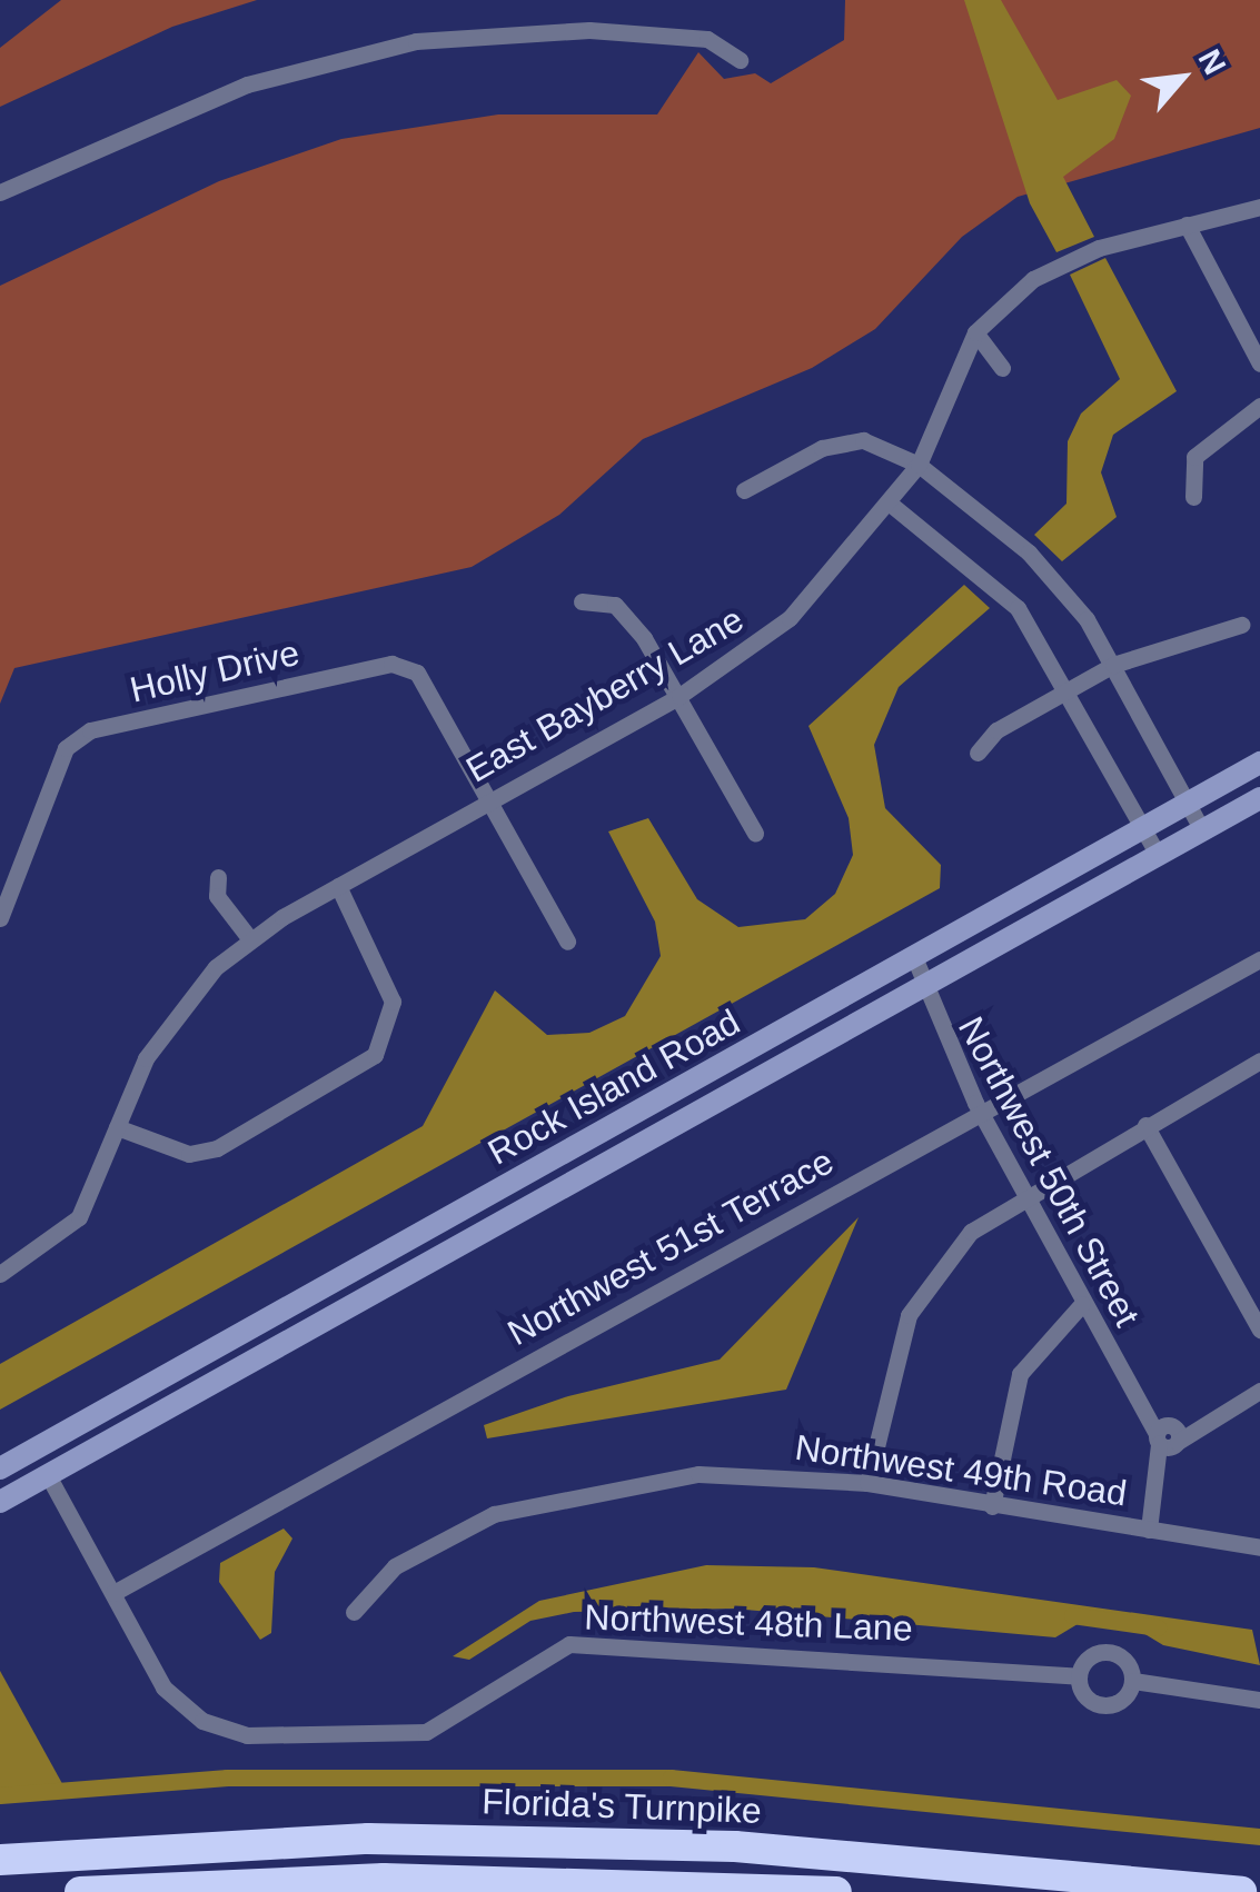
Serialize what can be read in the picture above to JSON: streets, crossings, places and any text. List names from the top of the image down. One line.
{"streets":{"highway":["Florida's Turnpike"],"main road":["Rock Island Road"],"street":["Holly Drive","East Bayberry Lane","Northwest 50th Street","Northwest 51st Terrace","Northwest 49th Road","Northwest 48th Lane"]},"crossings":[["Holly Drive","East Bayberry Lane"],["Rock Island Road","Northwest 50th Street"],["Rock Island Road","Northwest 48th Lane"],["Northwest 50th Street","Northwest 51st Terrace"],["Northwest 51st Terrace","Northwest 48th Lane"]],"north":"top right"}
